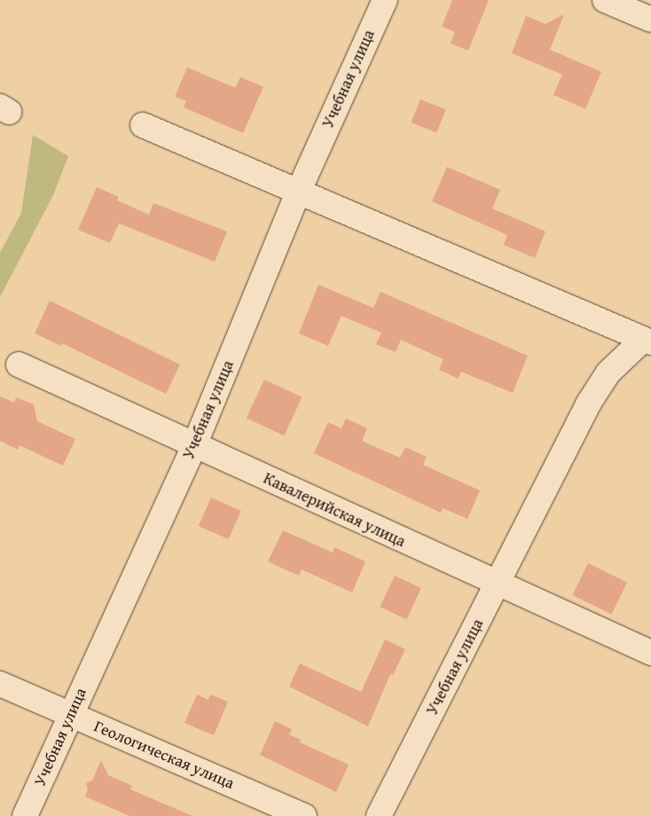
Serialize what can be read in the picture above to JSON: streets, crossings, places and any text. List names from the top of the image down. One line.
{"streets":{"street":["Учебная улица","Кавалерийская улица","Геологическая улица"]},"crossings":[["Учебная улица","Кавалерийская улица"],["Учебная улица","Геологическая улица"]]}
